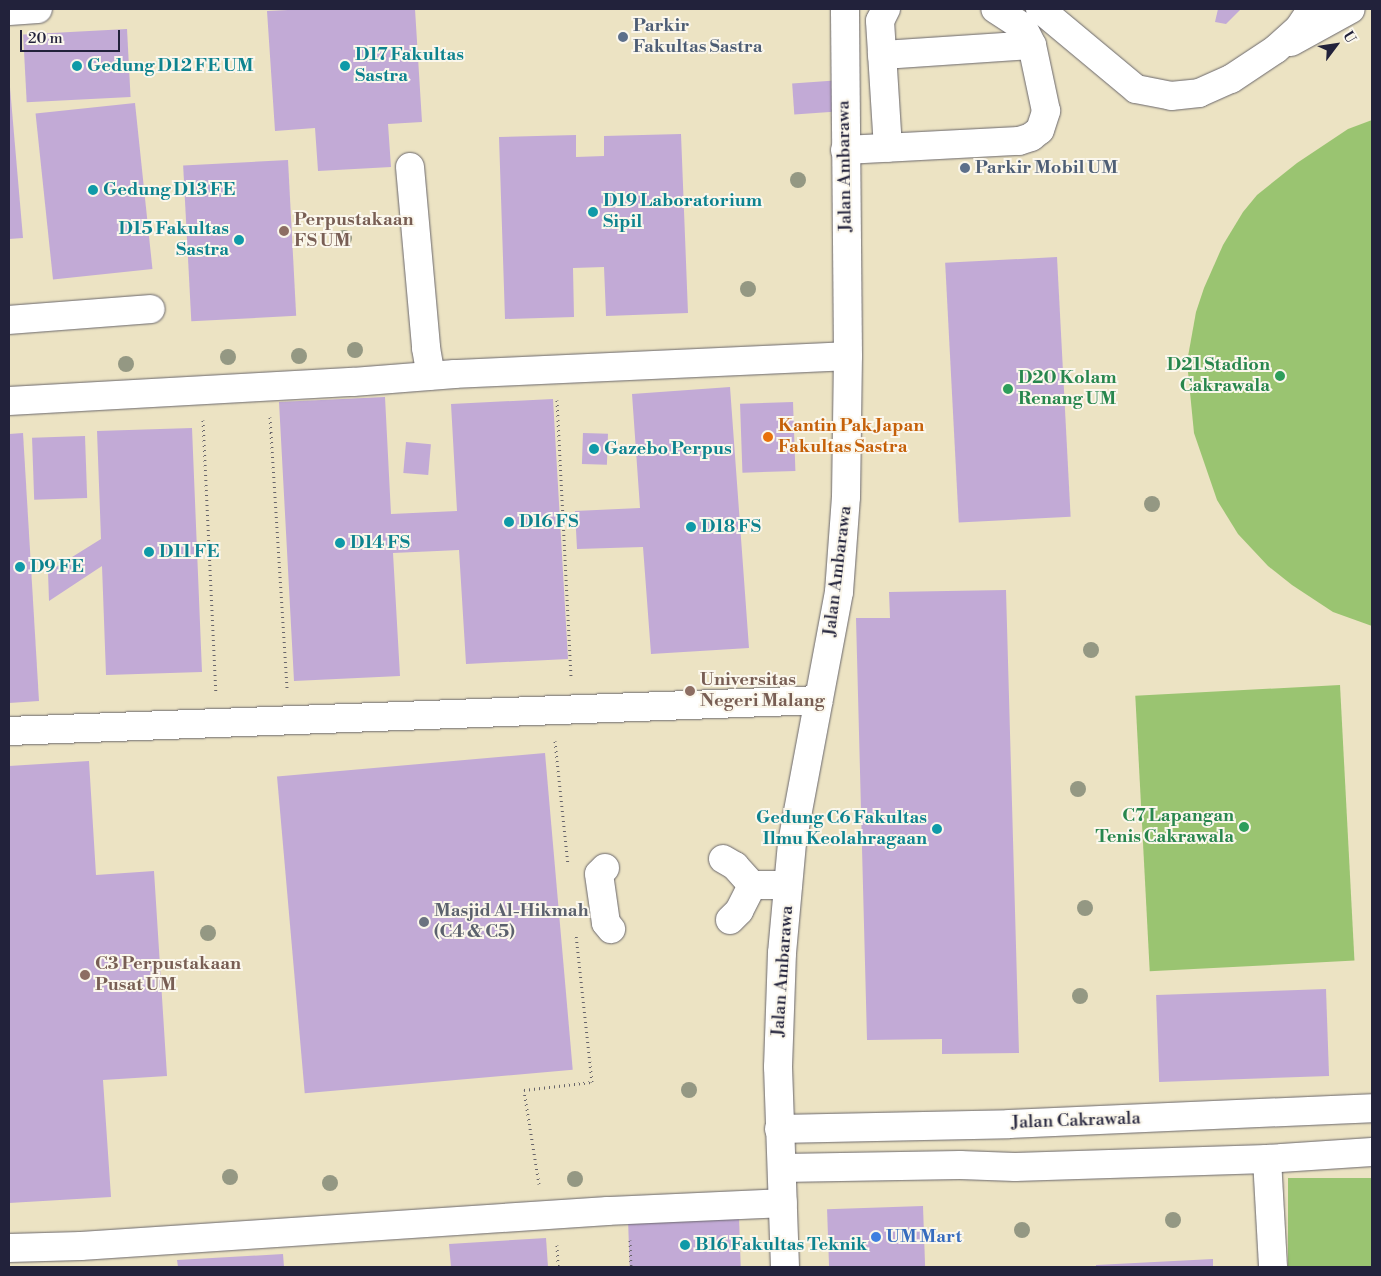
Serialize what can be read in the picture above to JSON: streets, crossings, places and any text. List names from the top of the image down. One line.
{"streets":{"street":["Jalan Ambarawa","Jalan Cakrawala"]},"crossings":[["Jalan Ambarawa","Jalan Cakrawala"]],"places":["Parkir Fakultas Sastra","Gedung D12 FE UM","D17 Fakultas Sastra","Parkir Mobil UM","Gedung D13 FE","D19 Laboratorium Sipil","Perpustakaan FS UM","D15 Fakultas Sastra","D21 Stadion Cakrawala","D20 Kolam Renang UM","Kantin Pak Japan Fakultas Sastra","Gazebo Perpus","D16 FS","D18 FS","D14 FS","D11 FE","D9 FE","Universitas Negeri Malang","C7 Lapangan Tenis Cakrawala","Gedung C6 Fakultas Ilmu Keolahragaan","Masjid Al-Hikmah (C4 & C5)","C3 Perpustakaan Pusat UM","UM Mart","B16 Fakultas Teknik"],"scale_bar":"20 m","north":"top right"}
